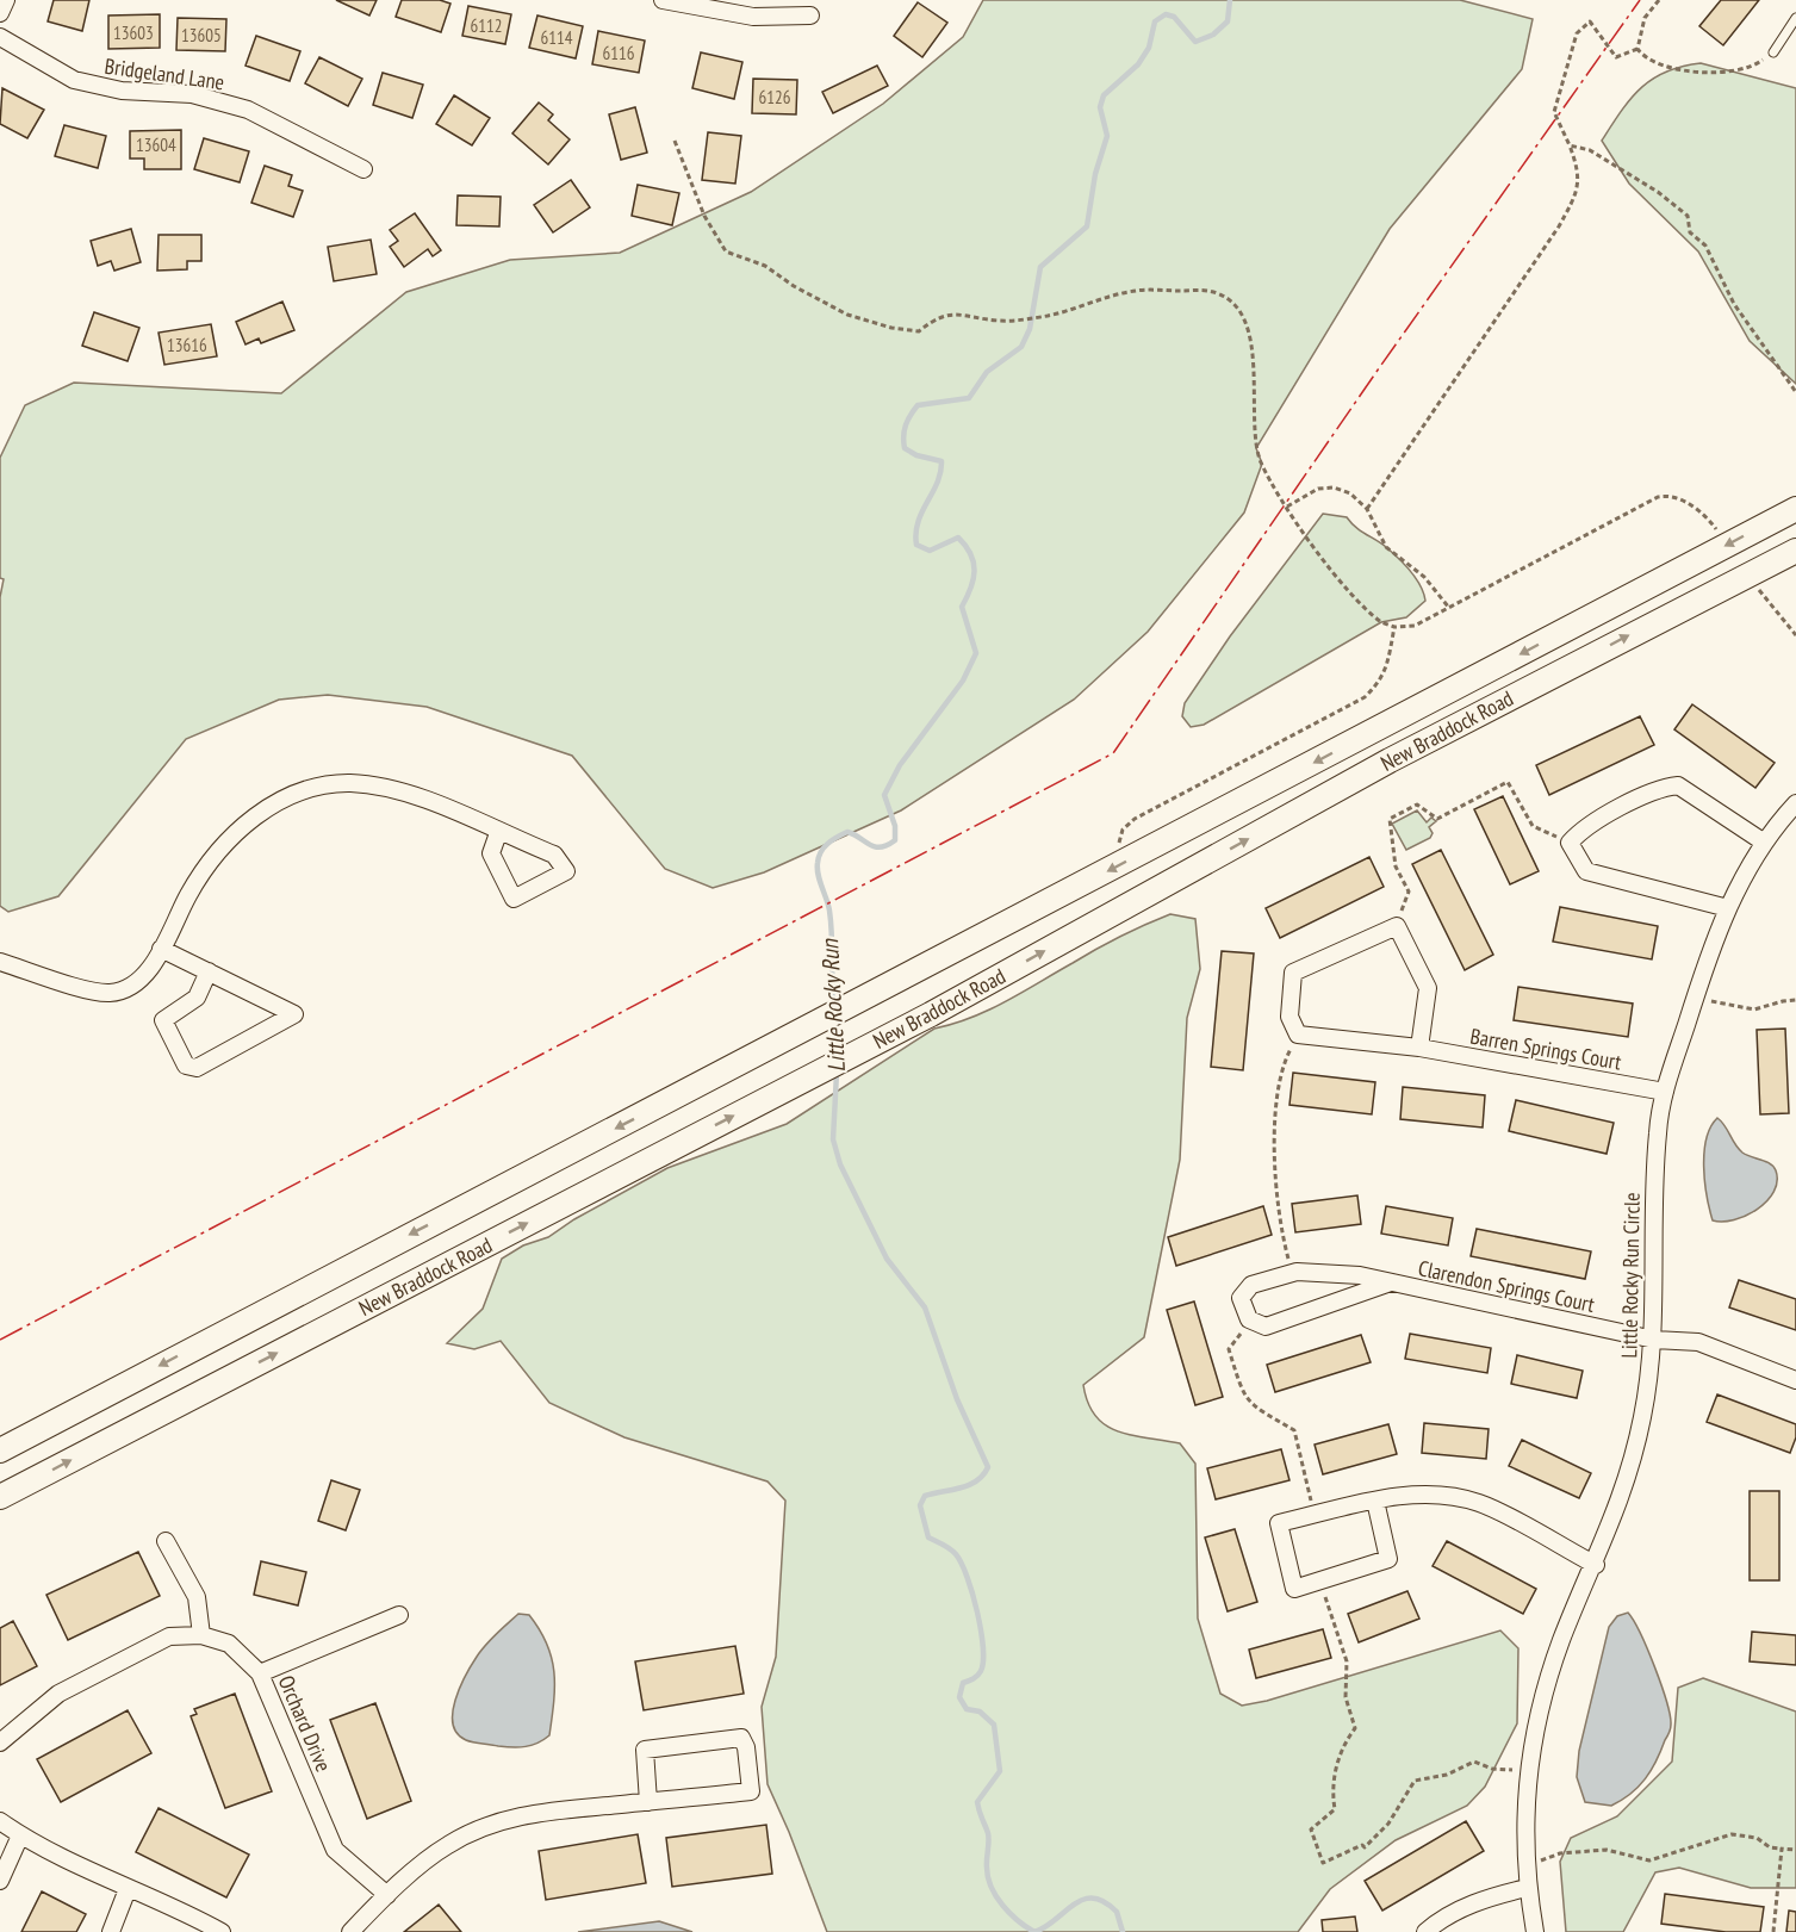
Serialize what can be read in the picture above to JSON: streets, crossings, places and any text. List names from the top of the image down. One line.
{"streets":{"main road":["New Braddock Road"],"street":["Bridgeland Lane","Barren Springs Court","Little Rocky Run Circle","Clarendon Springs Court","Orchard Drive"]},"crossings":[["Barren Springs Court","Little Rocky Run Circle"],["Little Rocky Run Circle","Clarendon Springs Court"]],"water":["Little Rocky Run"],"house_numbers":["6112","13603","13605","6114","6116","6126","13604","13616"]}
